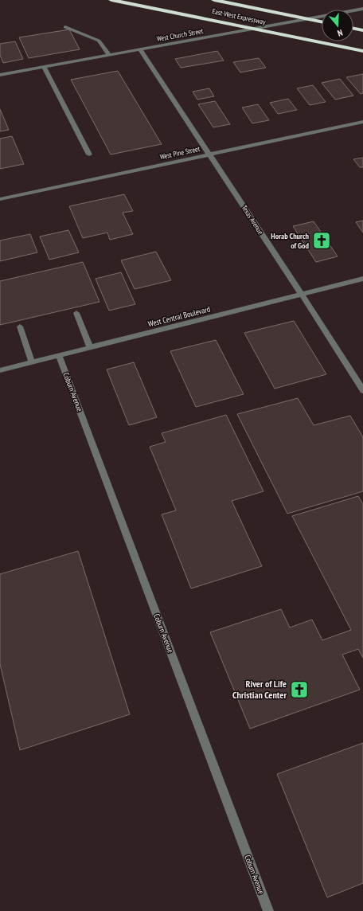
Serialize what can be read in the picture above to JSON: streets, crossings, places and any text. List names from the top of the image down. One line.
{"streets":{"highway":["East-West Expressway"],"street":["West Church Street","West Pine Street","Texas Avenue","West Central Boulevard","Coburn Avenue"]},"crossings":[["West Church Street","Texas Avenue"],["West Pine Street","Texas Avenue"],["Texas Avenue","West Central Boulevard"],["West Central Boulevard","Coburn Avenue"]],"places":{"church":["Horab Church of God","River of Life Christian Center"]},"north":"bottom"}
